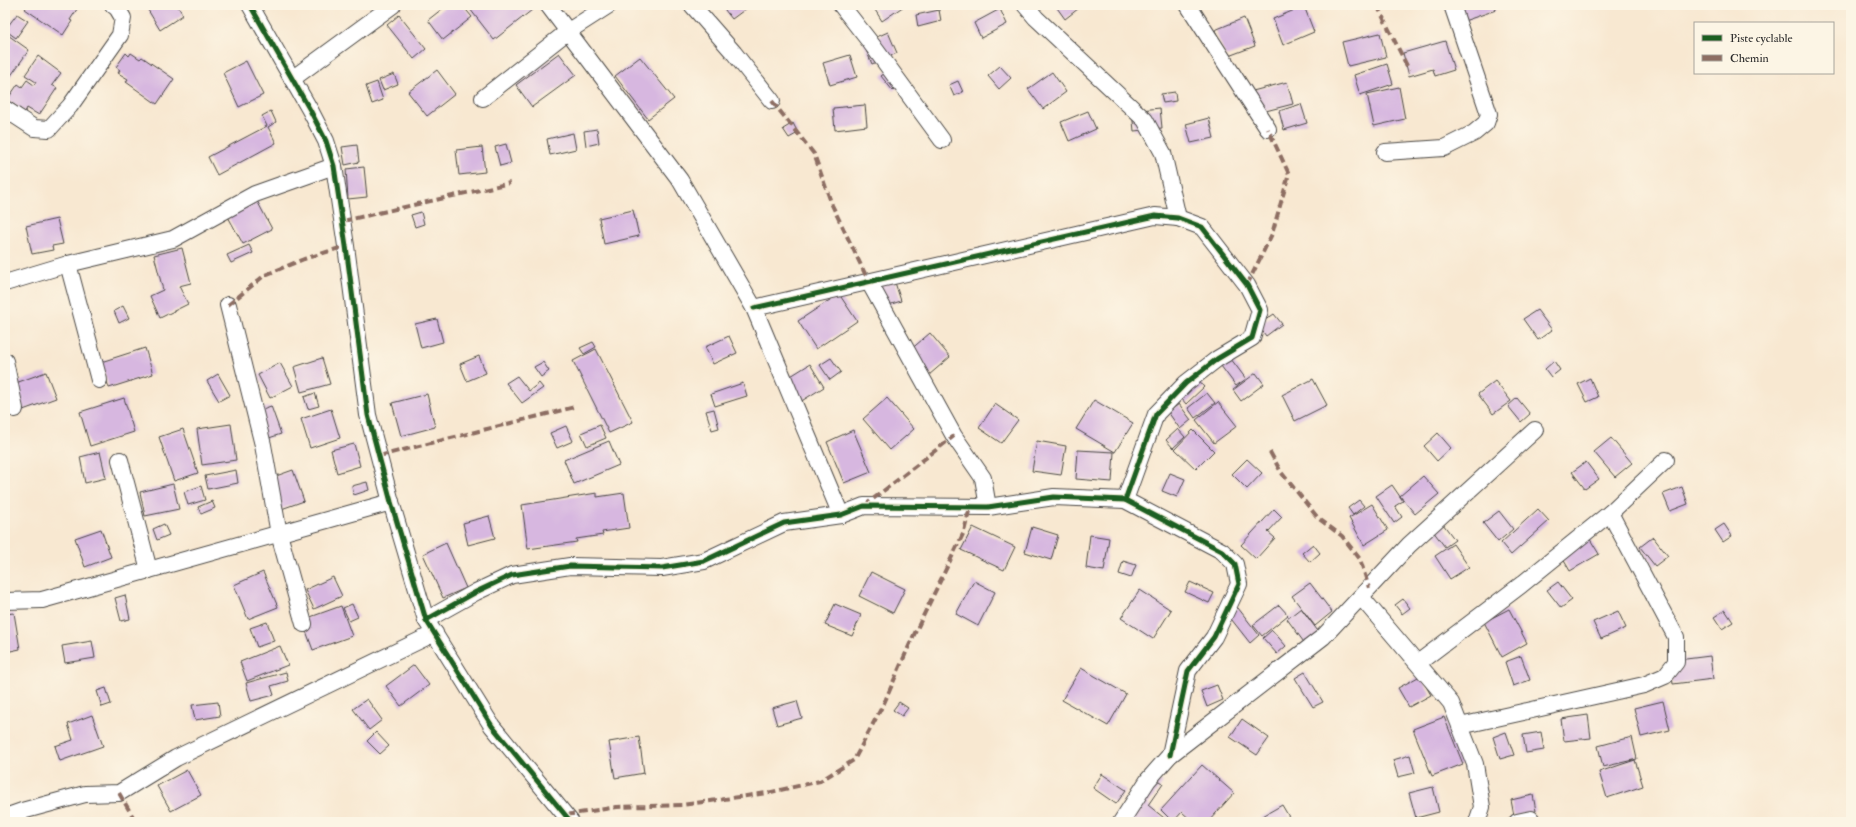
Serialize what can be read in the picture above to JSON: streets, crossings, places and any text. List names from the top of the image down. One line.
{"legend":["Piste cyclable","Chemin"]}
